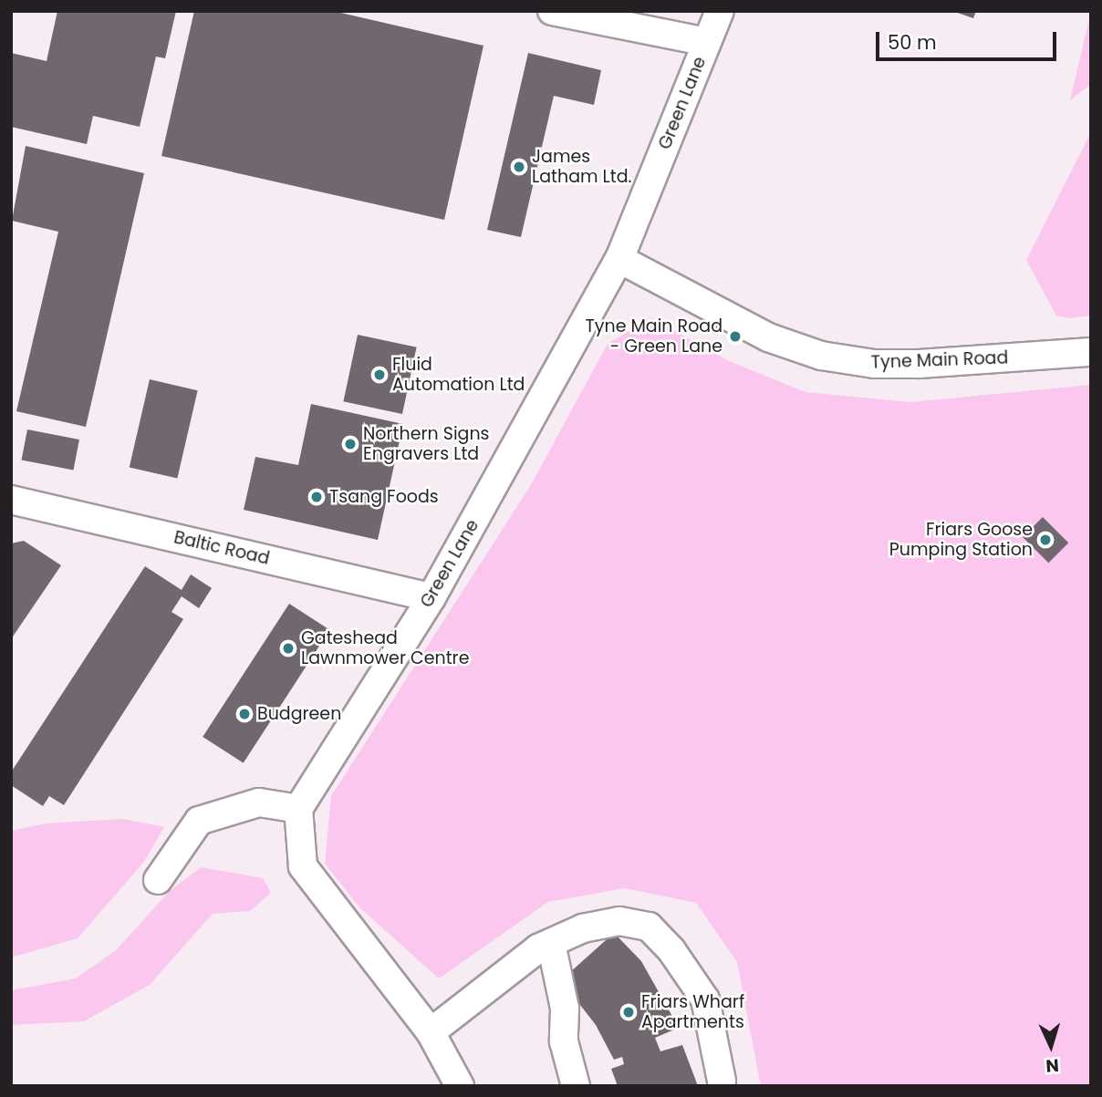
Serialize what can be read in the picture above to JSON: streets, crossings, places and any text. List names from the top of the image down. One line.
{"streets":{"street":["Green Lane","Tyne Main Road","Baltic Road"]},"crossings":[["Green Lane","Tyne Main Road"],["Green Lane","Baltic Road"]],"places":["James Latham Ltd.","Tyne Main Road - Green Lane","Fluid Automation Ltd","Northern Signs Engravers Ltd","Tsang Foods","Friars Goose Pumping Station","Gateshead Lawnmower Centre","Budgreen","Friars Wharf Apartments"],"scale_bar":"50 m","north":"bottom"}
